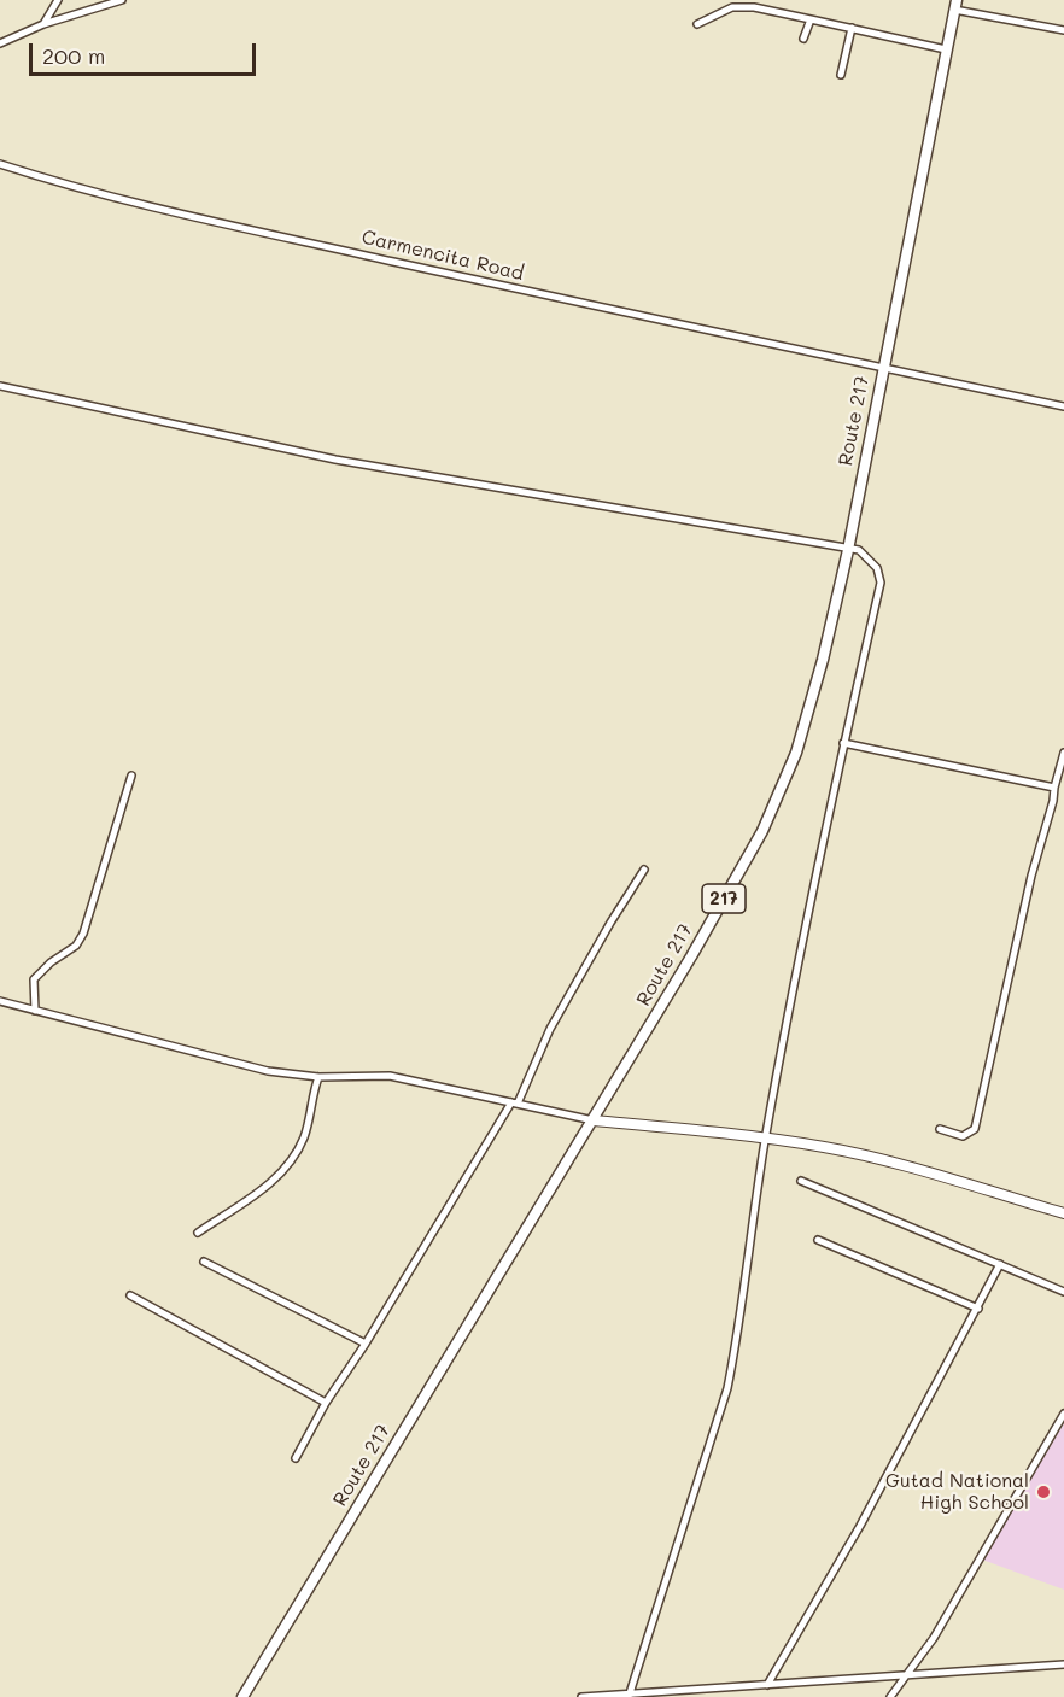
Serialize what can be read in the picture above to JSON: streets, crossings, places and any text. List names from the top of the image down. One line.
{"streets":{"main road":["Route 217","217"],"street":["Carmencita Road"]},"crossings":[["Carmencita Road","Route 217"]],"places":["Gutad National High School"],"scale_bar":"200 m"}
